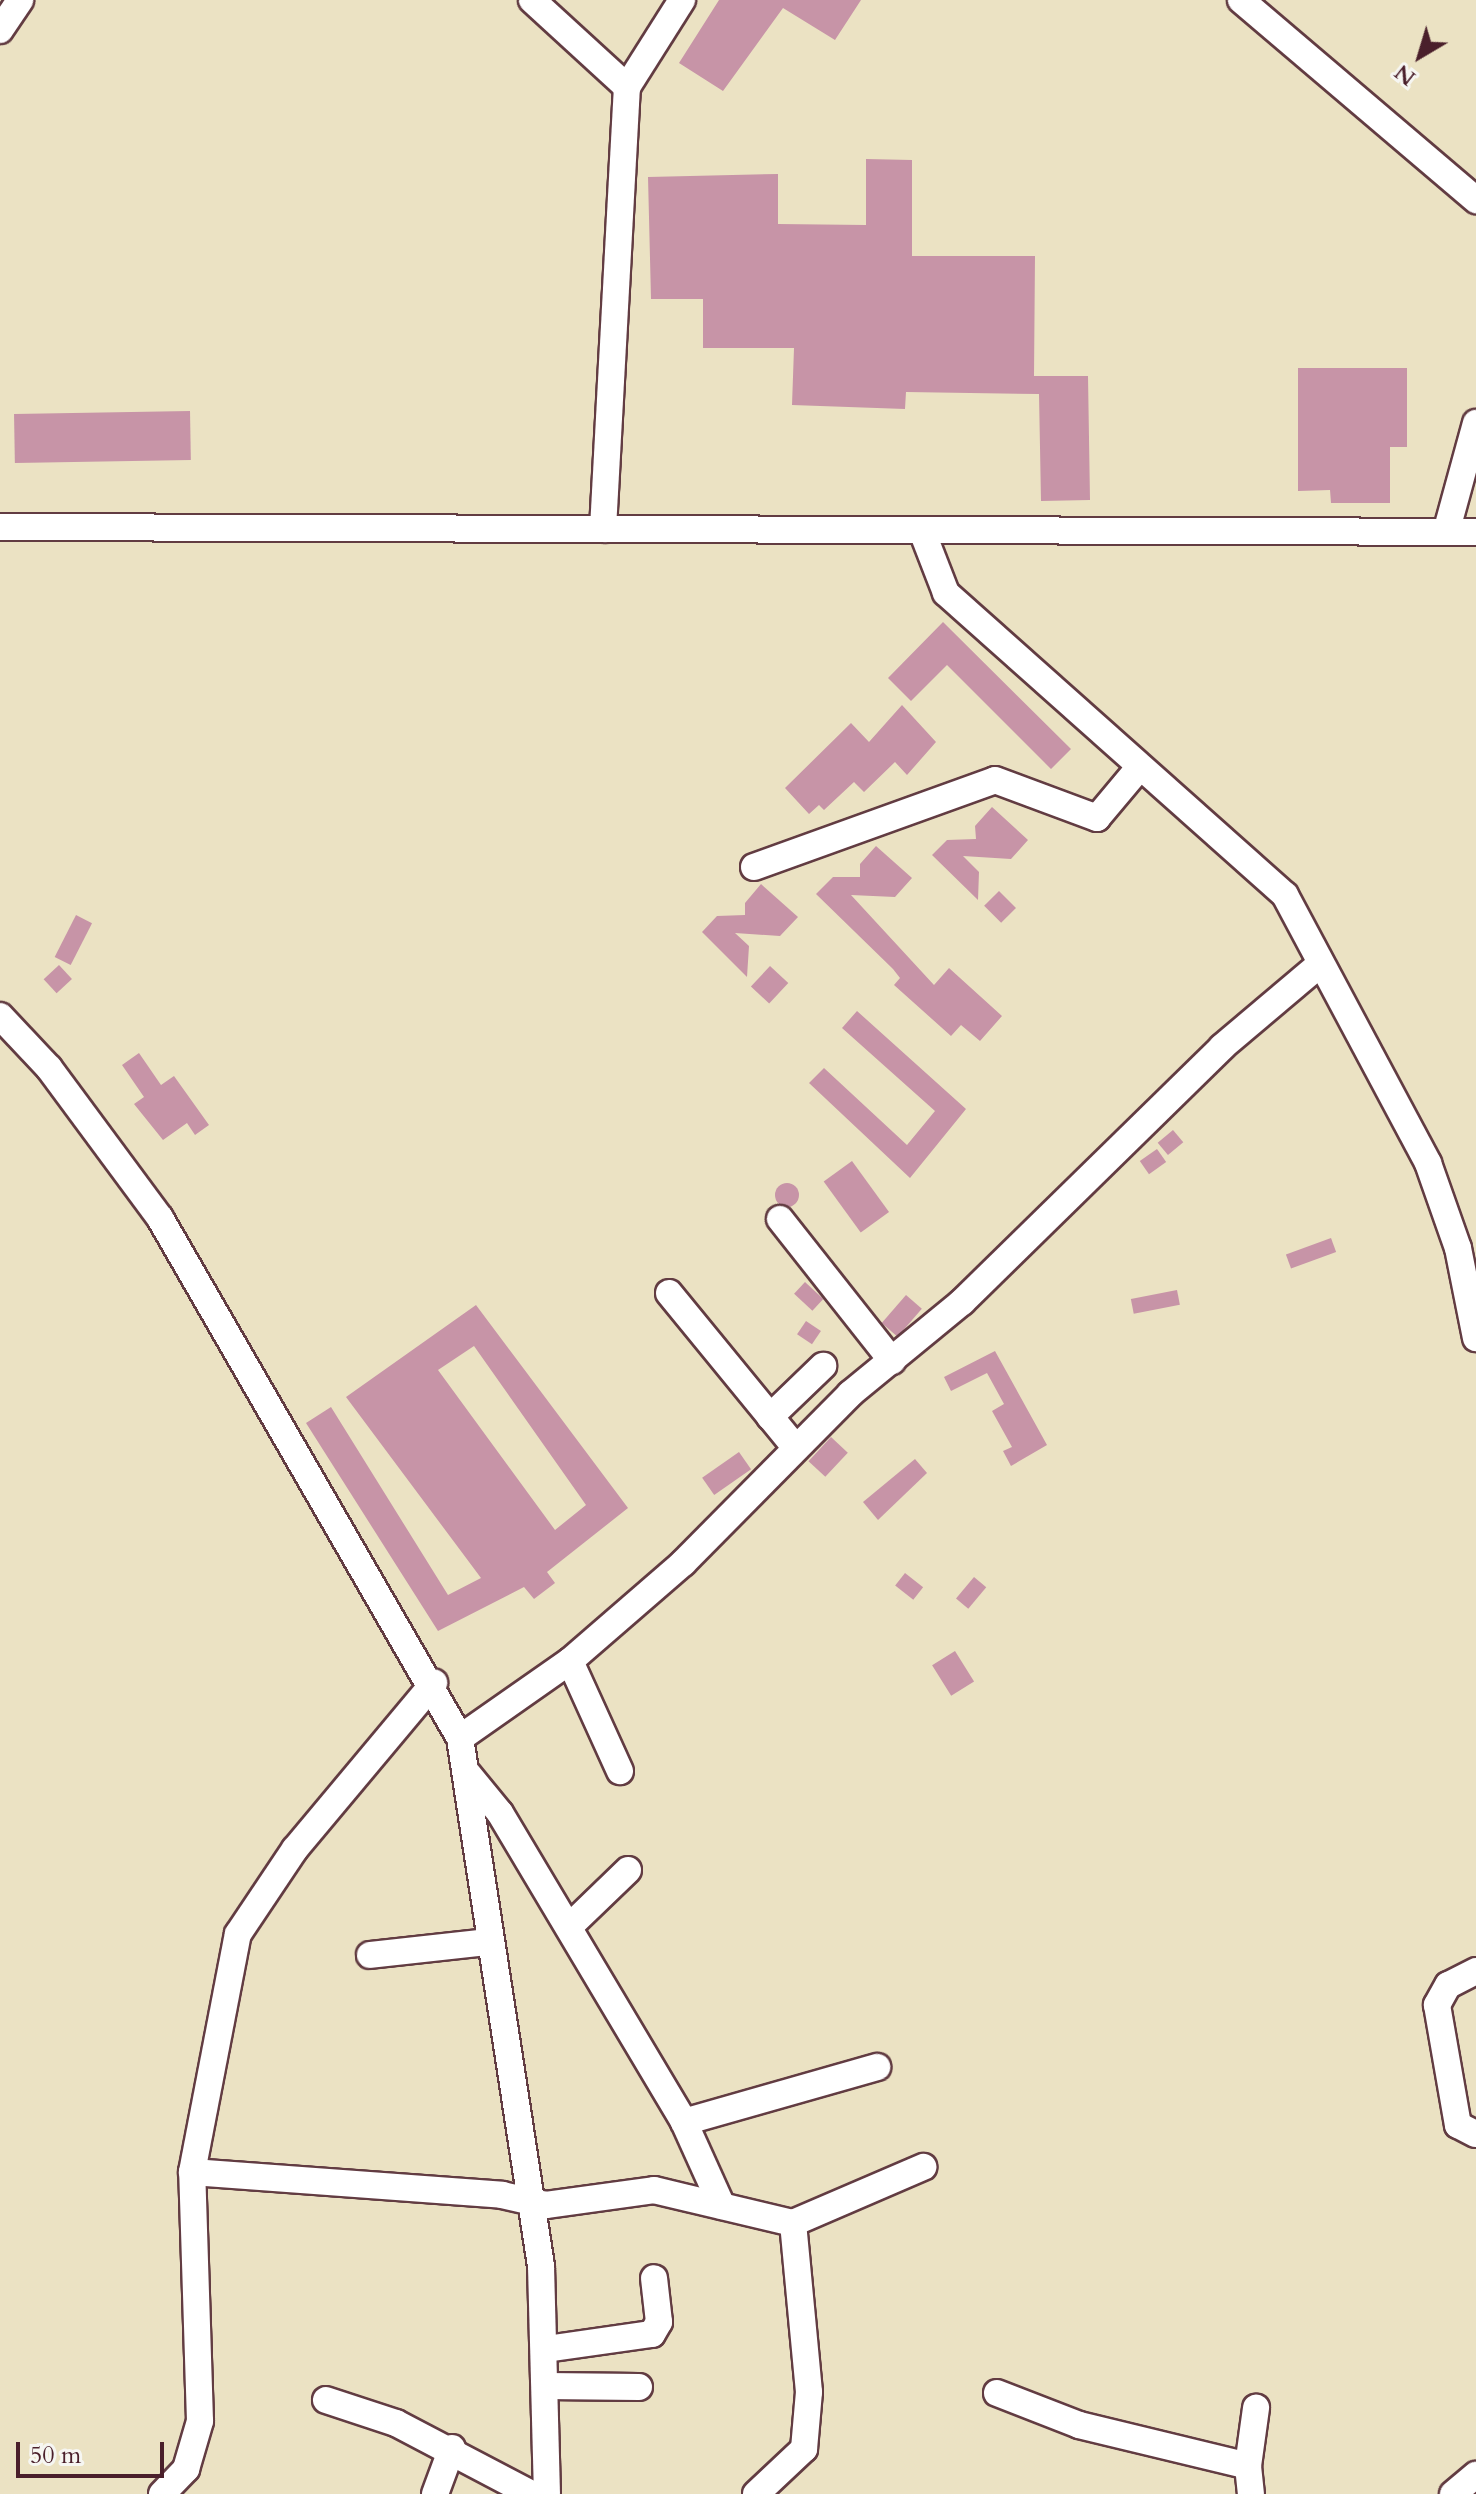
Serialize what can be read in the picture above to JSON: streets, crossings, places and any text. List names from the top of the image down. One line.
{"scale_bar":"50 m","north":"bottom left"}
